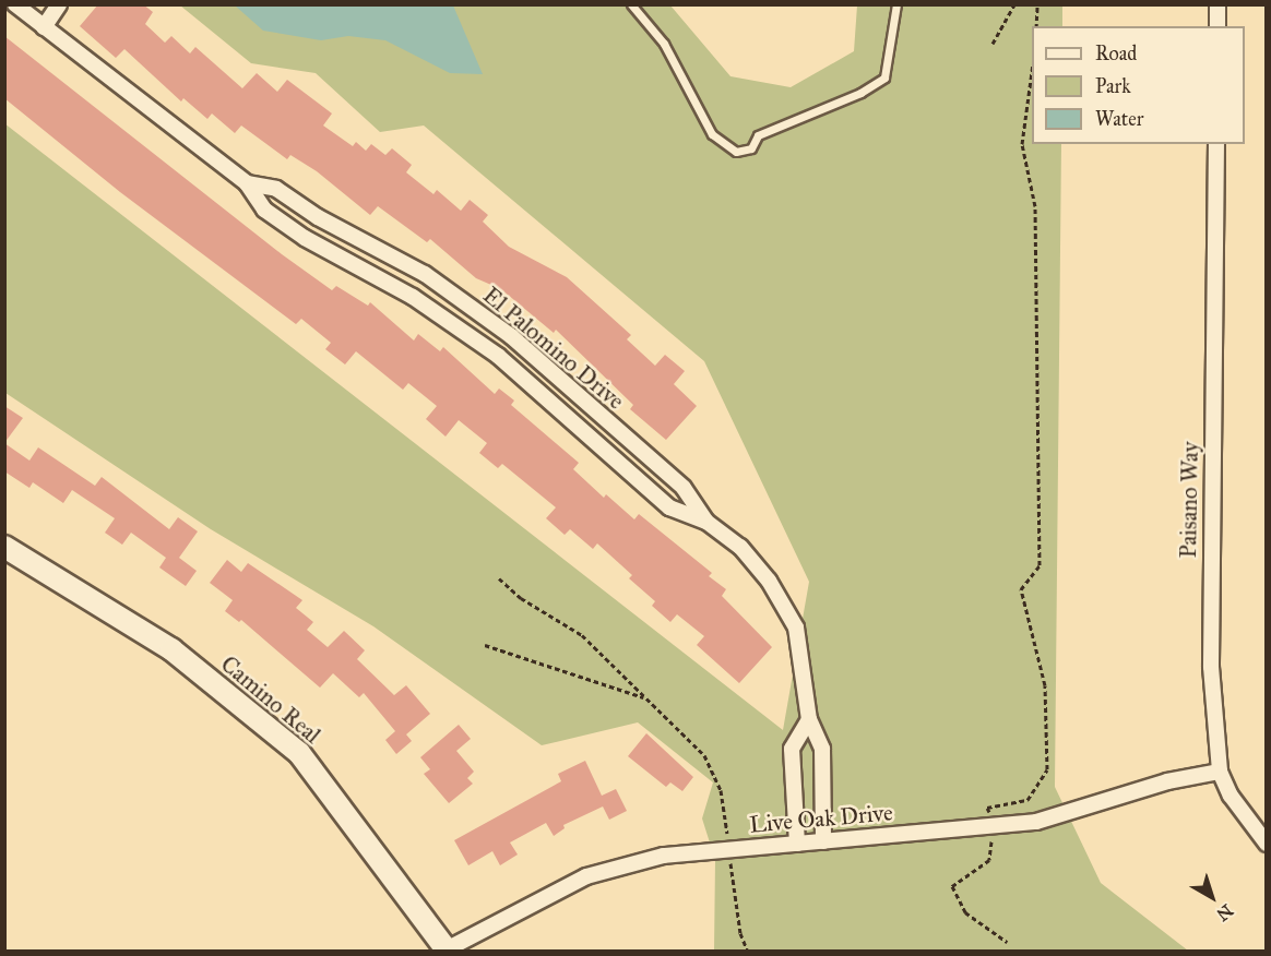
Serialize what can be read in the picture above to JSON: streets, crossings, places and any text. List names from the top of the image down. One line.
{"streets":{"main road":["Camino Real"],"street":["El Palomino Drive","Paisano Way","Live Oak Drive"]},"crossings":[["El Palomino Drive","Live Oak Drive"],["Paisano Way","Live Oak Drive"],["Camino Real","Live Oak Drive"]],"legend":["Road","Park","Water"],"north":"bottom right"}
